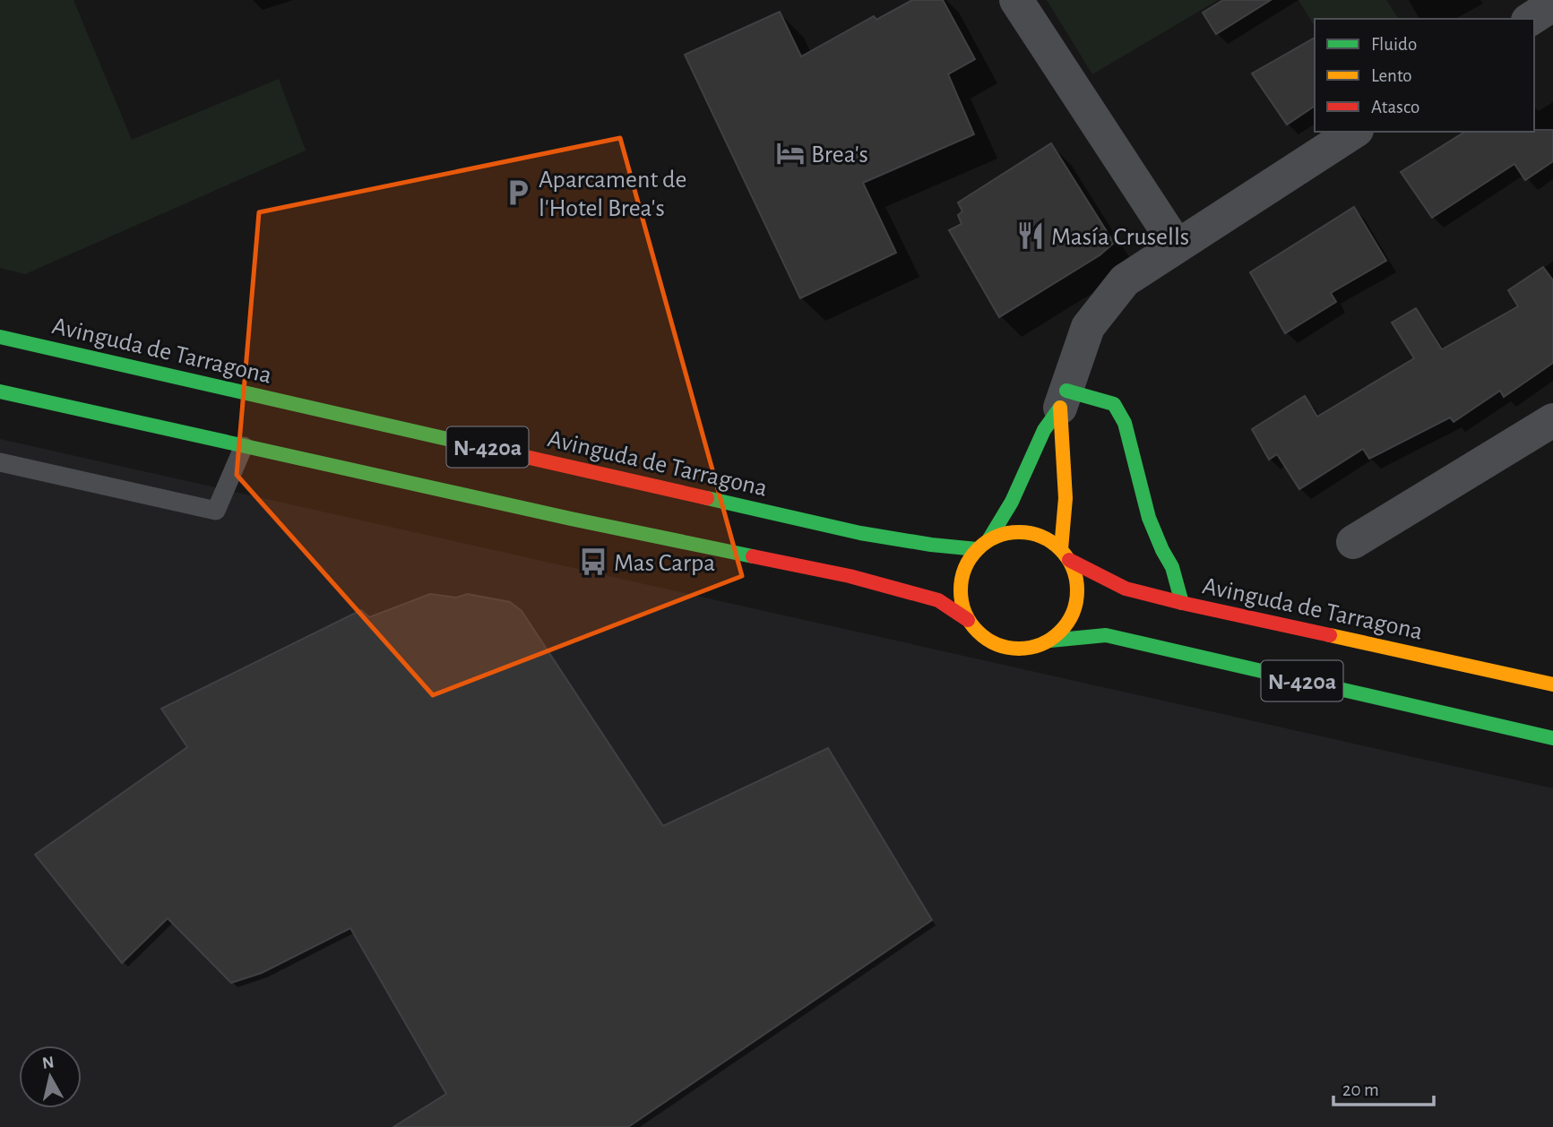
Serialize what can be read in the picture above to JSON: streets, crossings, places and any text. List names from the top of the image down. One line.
{"streets":{"main road":["Avinguda de Tarragona","N-420a"]},"crossings":[["Avinguda de Tarragona","N-420a"]],"places":{"hotel":["Brea's"],"parking":["Aparcament de l'Hotel Brea's"],"restaurant":["Masía Crusells"],"bus stop":["Mas Carpa"]},"legend":["Fluido","Lento","Atasco"],"scale_bar":"20 m","north":"top"}
